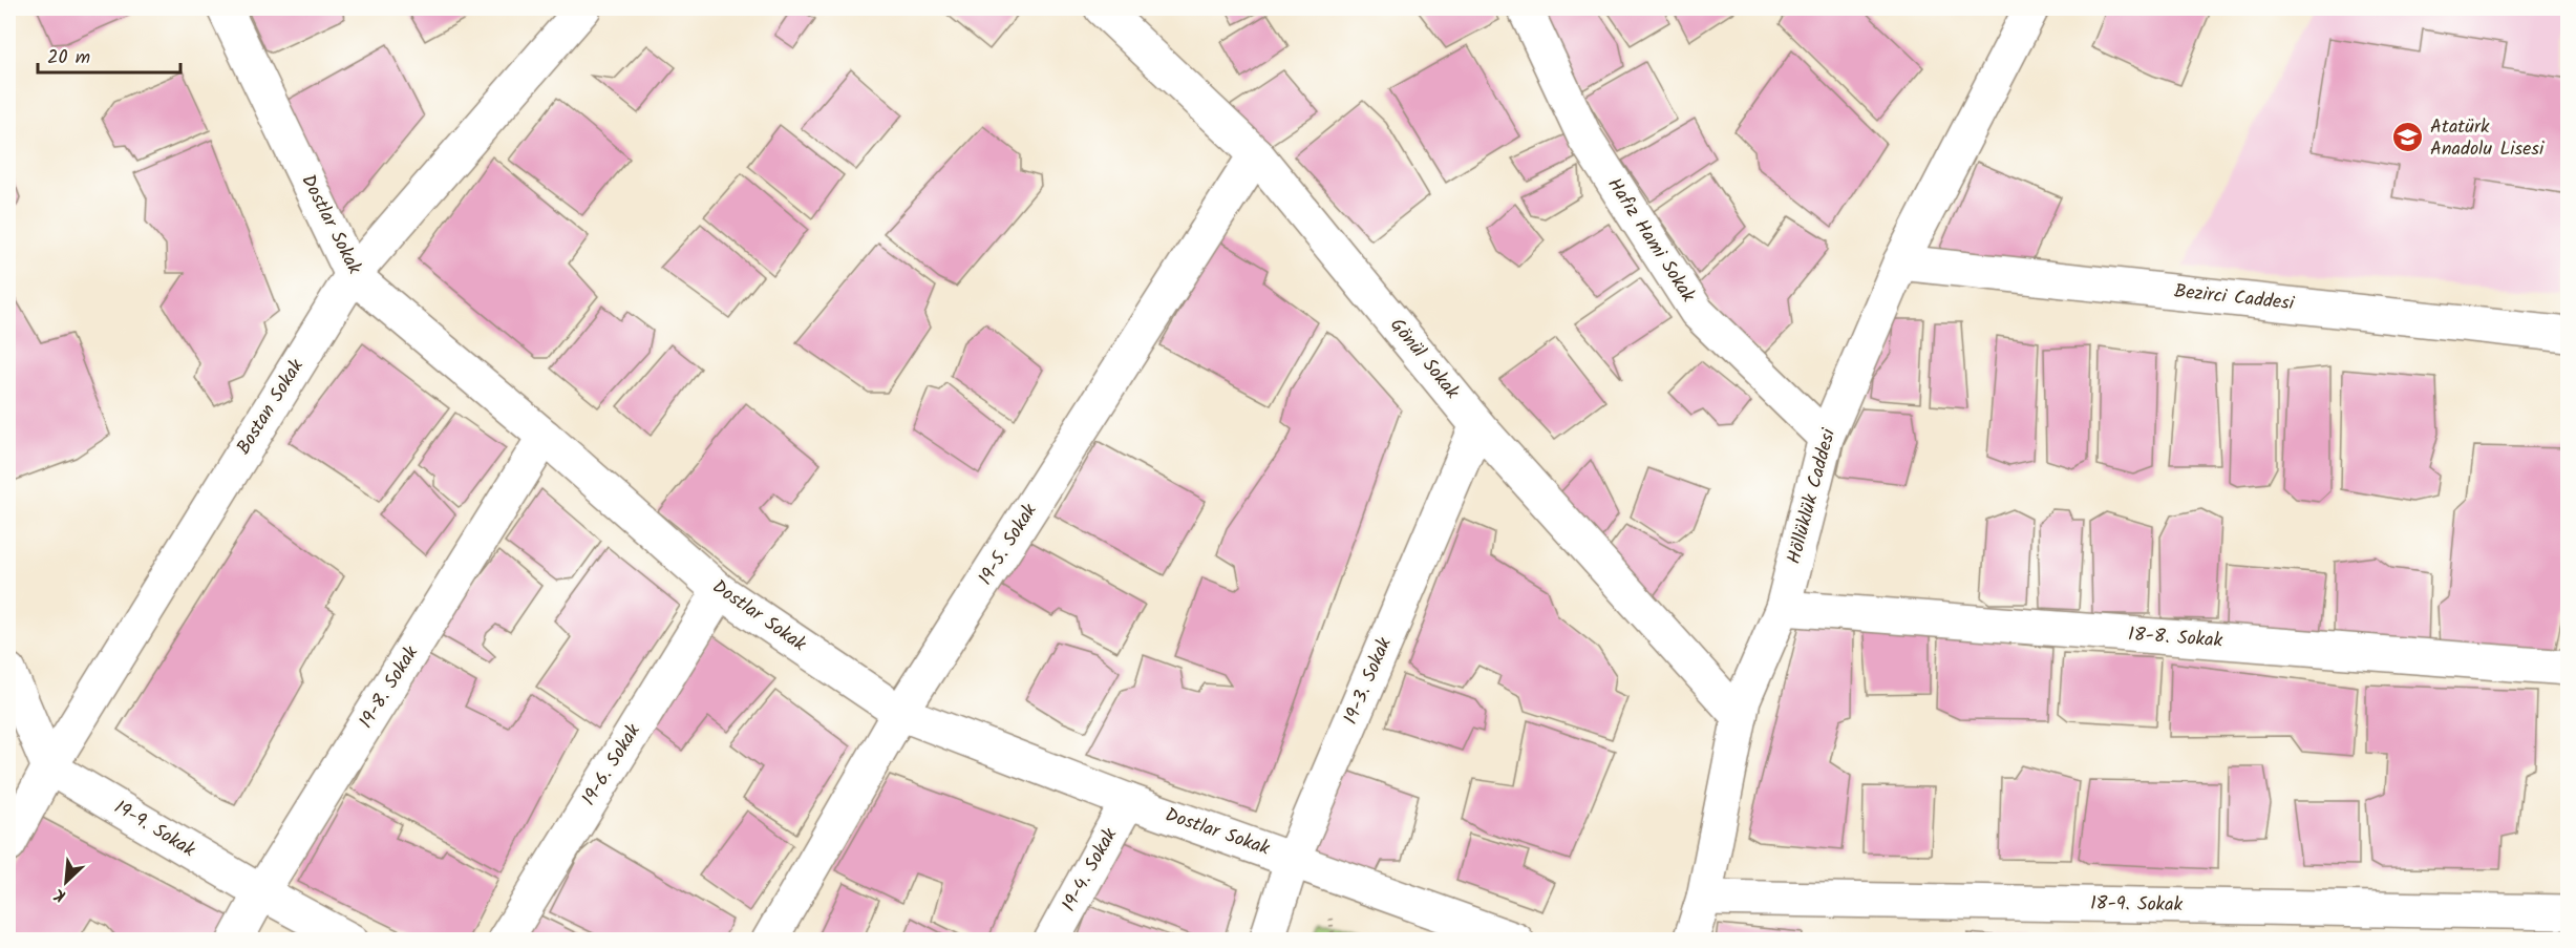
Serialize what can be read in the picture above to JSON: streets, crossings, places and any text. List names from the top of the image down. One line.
{"streets":{"street":["Dostlar Sokak","Hafız Hami Sokak","Bezirci Caddesi","Gönül Sokak","Bostan Sokak","Höllüklük Caddesi","19-5. Sokak","18-8. Sokak","19-3. Sokak","19-8. Sokak","19-6. Sokak","19-9. Sokak","19-4. Sokak","18-9. Sokak"]},"crossings":[["Dostlar Sokak","Bostan Sokak"],["Dostlar Sokak","19-5. Sokak"],["Dostlar Sokak","19-3. Sokak"],["Dostlar Sokak","19-8. Sokak"],["Dostlar Sokak","19-6. Sokak"],["Dostlar Sokak","19-4. Sokak"],["Hafız Hami Sokak","Höllüklük Caddesi"],["Bezirci Caddesi","Höllüklük Caddesi"],["Gönül Sokak","Höllüklük Caddesi"],["Gönül Sokak","19-5. Sokak"],["Gönül Sokak","19-3. Sokak"],["Bostan Sokak","19-9. Sokak"],["Höllüklük Caddesi","18-8. Sokak"],["Höllüklük Caddesi","18-9. Sokak"],["19-8. Sokak","19-9. Sokak"]],"places":{"school or university":["Atatürk Anadolu Lisesi"]},"scale_bar":"20 m","north":"bottom left"}
